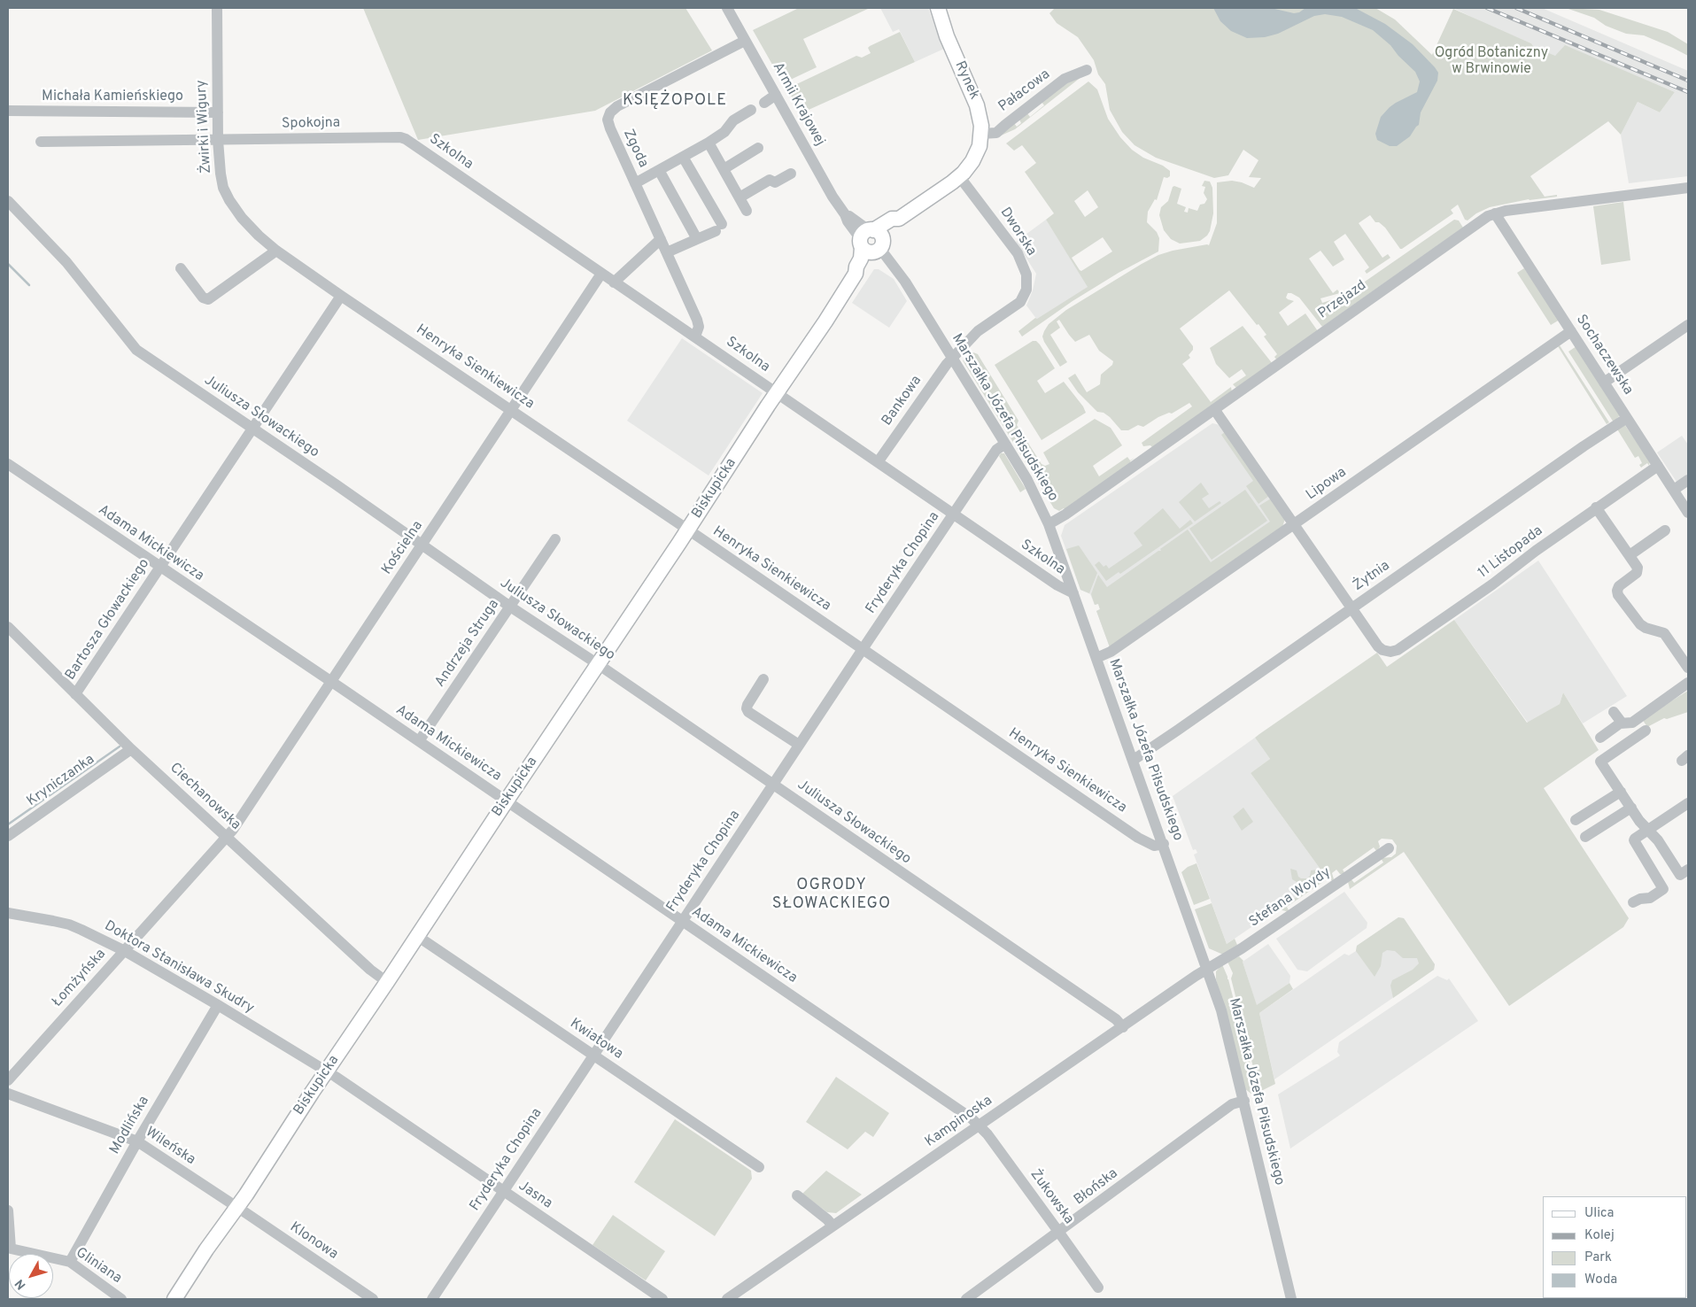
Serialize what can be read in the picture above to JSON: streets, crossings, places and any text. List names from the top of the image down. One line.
{"streets":{"main road":["Rynek","Biskupicka"],"street":["Pałacowa","Michała Kamieńskiego","Armii Krajowej","Spokojna","Żwirki i Wigury","Zgoda","Szkolna","Dworska","Przejazd","Sochaczewska","Henryka Sienkiewicza","Bankowa","Juliusza Słowackiego","Marszałka Józefa Piłsudskiego","Lipowa","Adama Mickiewicza","Kościelna","11 Listopada","Fryderyka Chopina","Żytnia","Bartosza Głowackiego","Andrzeja Struga","Kryniczanka","Ciechanowska","Stefana Woydy","Doktora Stanisława Skudry","Łomżyńska","Kwiatowa","Kampinoska","Modlińska","Wileńska","Błońska","Jasna","Żukowska","Klonowa","Gliniana"]},"crossings":[["Rynek","Pałacowa"],["Rynek","Biskupicka"],["Michała Kamieńskiego","Żwirki i Wigury"],["Armii Krajowej","Zgoda"],["Armii Krajowej","Marszałka Józefa Piłsudskiego"],["Armii Krajowej","Biskupicka"],["Spokojna","Żwirki i Wigury"],["Spokojna","Szkolna"],["Żwirki i Wigury","Henryka Sienkiewicza"],["Zgoda","Szkolna"],["Szkolna","Bankowa"],["Szkolna","Marszałka Józefa Piłsudskiego"],["Szkolna","Biskupicka"],["Szkolna","Kościelna"],["Szkolna","Fryderyka Chopina"],["Dworska","Bankowa"],["Dworska","Marszałka Józefa Piłsudskiego"],["Dworska","Biskupicka"],["Przejazd","Sochaczewska"],["Przejazd","Marszałka Józefa Piłsudskiego"],["Sochaczewska","Lipowa"],["Sochaczewska","11 Listopada"],["Sochaczewska","Żytnia"],["Henryka Sienkiewicza","Marszałka Józefa Piłsudskiego"],["Henryka Sienkiewicza","Biskupicka"],["Henryka Sienkiewicza","Kościelna"],["Henryka Sienkiewicza","Fryderyka Chopina"],["Henryka Sienkiewicza","Bartosza Głowackiego"],["Bankowa","Marszałka Józefa Piłsudskiego"],["Juliusza Słowackiego","Biskupicka"],["Juliusza Słowackiego","Kościelna"],["Juliusza Słowackiego","Fryderyka Chopina"],["Juliusza Słowackiego","Bartosza Głowackiego"],["Juliusza Słowackiego","Andrzeja Struga"],["Juliusza Słowackiego","Kampinoska"],["Marszałka Józefa Piłsudskiego","Lipowa"],["Marszałka Józefa Piłsudskiego","Biskupicka"],["Marszałka Józefa Piłsudskiego","Fryderyka Chopina"],["Marszałka Józefa Piłsudskiego","Żytnia"],["Marszałka Józefa Piłsudskiego","Stefana Woydy"],["Marszałka Józefa Piłsudskiego","Kampinoska"],["Marszałka Józefa Piłsudskiego","Błońska"],["Biskupicka","Adama Mickiewicza"],["Biskupicka","Ciechanowska"],["Biskupicka","Doktora Stanisława Skudry"],["Biskupicka","Kwiatowa"],["Biskupicka","Wileńska"],["Biskupicka","Jasna"],["Biskupicka","Klonowa"],["Adama Mickiewicza","Kościelna"],["Adama Mickiewicza","Fryderyka Chopina"],["Adama Mickiewicza","Bartosza Głowackiego"],["Adama Mickiewicza","Andrzeja Struga"],["Adama Mickiewicza","Kampinoska"],["Adama Mickiewicza","Żukowska"],["Kościelna","Ciechanowska"],["Kościelna","Łomżyńska"],["11 Listopada","Żytnia"],["Fryderyka Chopina","Kwiatowa"],["Fryderyka Chopina","Jasna"],["Bartosza Głowackiego","Ciechanowska"],["Kryniczanka","Ciechanowska"],["Ciechanowska","Łomżyńska"],["Stefana Woydy","Kampinoska"],["Doktora Stanisława Skudry","Łomżyńska"],["Doktora Stanisława Skudry","Modlińska"],["Doktora Stanisława Skudry","Jasna"],["Kampinoska","Żukowska"],["Modlińska","Wileńska"],["Modlińska","Gliniana"],["Wileńska","Klonowa"],["Błońska","Żukowska"]],"districts":["KSIĘŻOPOLE","OGRODY SŁOWACKIEGO"],"parks":["Ogród Botaniczny w Brwinowie"],"legend":["Ulica","Kolej","Park","Woda"],"north":"bottom left"}
